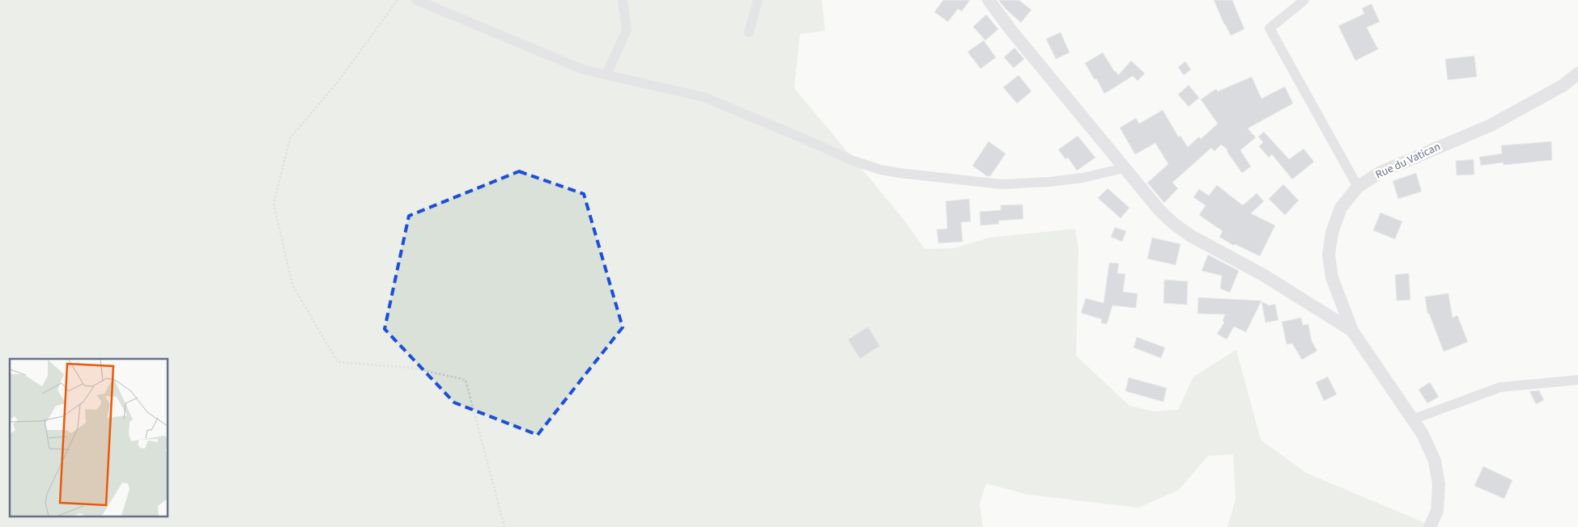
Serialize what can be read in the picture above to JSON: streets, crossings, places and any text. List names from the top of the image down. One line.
{"streets":{"street":["Rue du Vatican"]}}
